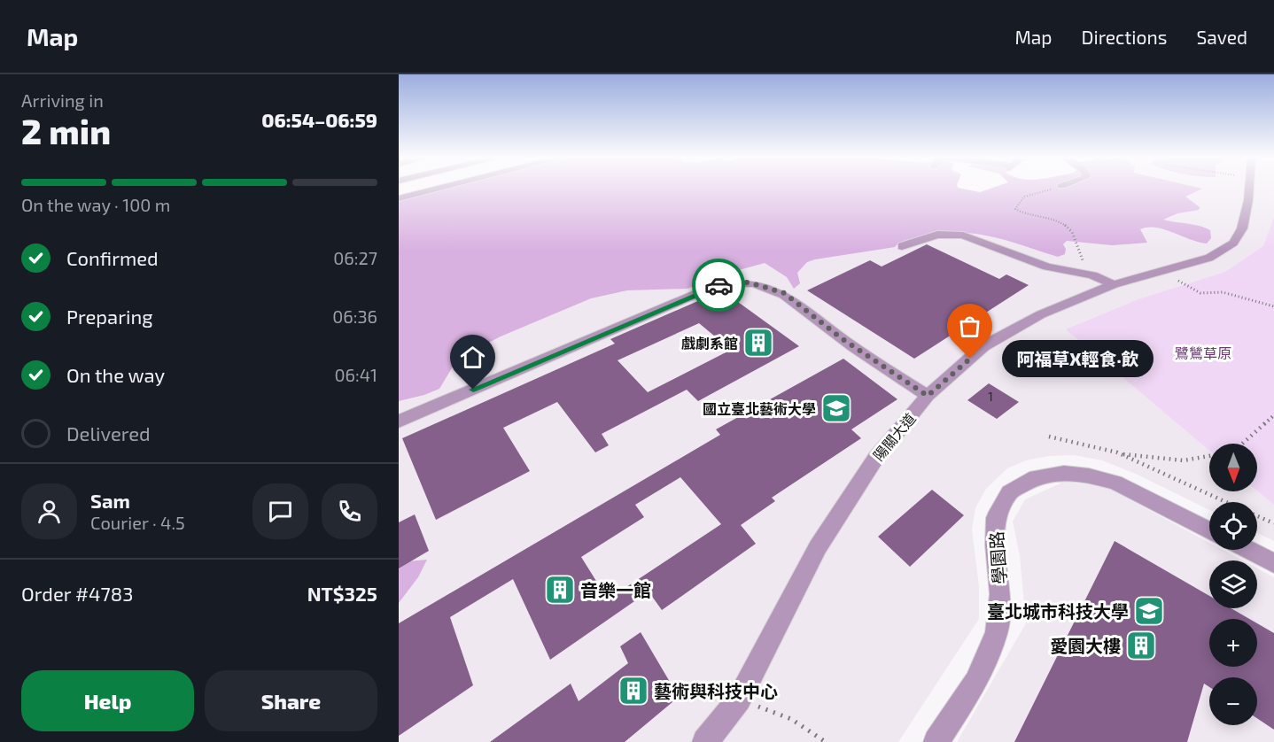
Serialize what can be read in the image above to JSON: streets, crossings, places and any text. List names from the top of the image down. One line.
{"streets":{"street":["陽關大道","學園路"]},"parks":["鷺鷥草原"],"places":{"building":["戲劇系館","音樂一館","愛園大樓","藝術與科技中心"],"other":["阿福草X輕食·飲"],"school or university":["國立臺北藝術大學","臺北城市科技大學"]},"house_numbers":["1"],"north":"bottom","page":{"header":"Map","nav":["Map","Directions","Saved"],"heading":["2 min","Arriving in","06:54–06:59"],"panel":["Sam","Courier · 4.5","Order #4783","NT$325"],"bar":"On the way · 100 m","list":[["Confirmed","06:27"],["Preparing","06:36"],["On the way","06:41"],"Delivered"],"bubble":"阿福草X輕食·飲","map_buttons":["+","−"],"buttons":["Help","Share"]}}
